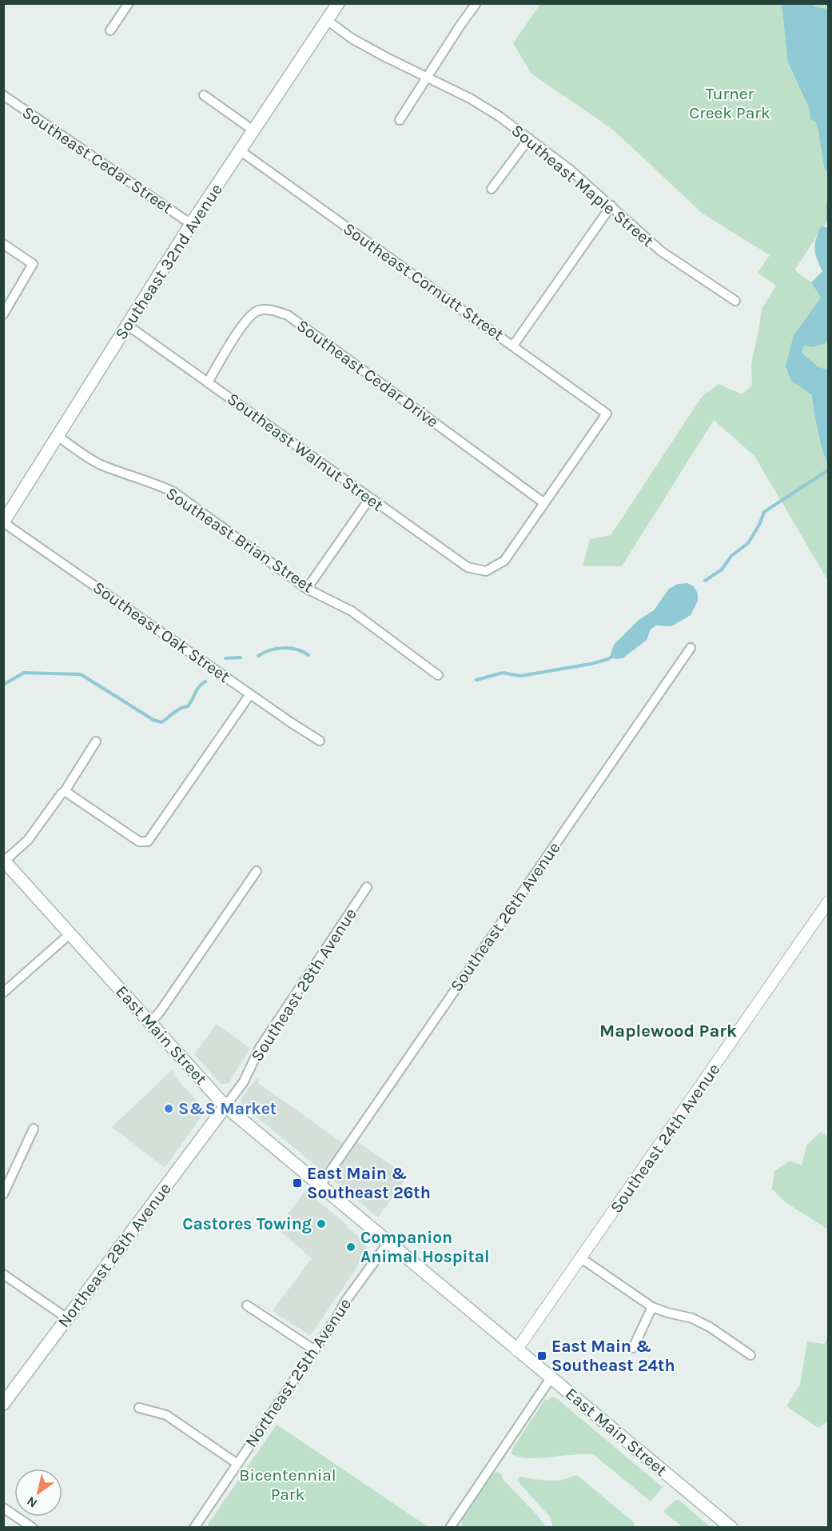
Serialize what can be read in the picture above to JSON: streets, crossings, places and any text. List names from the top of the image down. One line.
{"streets":{"main road":["Southeast 32nd Avenue","East Main Street","Northeast 28th Avenue"],"street":["Southeast Cedar Street","Southeast Maple Street","Southeast Cornutt Street","Southeast Cedar Drive","Southeast Walnut Street","Southeast Brian Street","Southeast Oak Street","Southeast 26th Avenue","Southeast 28th Avenue","Southeast 24th Avenue","Northeast 25th Avenue"]},"crossings":[["Southeast Cedar Street","Southeast 32nd Avenue"],["Southeast Maple Street","Southeast 32nd Avenue"],["Southeast 32nd Avenue","Southeast Cornutt Street"],["Southeast 32nd Avenue","Southeast Walnut Street"],["Southeast 32nd Avenue","Southeast Brian Street"],["Southeast 32nd Avenue","Southeast Oak Street"],["Southeast Cornutt Street","Southeast Cedar Drive"],["Southeast Cornutt Street","Southeast Walnut Street"],["Southeast Cedar Drive","Southeast Walnut Street"],["Southeast 26th Avenue","East Main Street"],["Southeast 28th Avenue","East Main Street"],["Southeast 28th Avenue","Northeast 28th Avenue"],["East Main Street","Southeast 24th Avenue"],["East Main Street","Northeast 28th Avenue"],["East Main Street","Northeast 25th Avenue"]],"districts":["Maplewood Park"],"parks":["Turner Creek Park","Bicentennial Park"],"places":{"other":["S&S Market","Castores Towing","Companion Animal Hospital"],"transit":["East Main & Southeast 26th","East Main & Southeast 24th"]},"north":"bottom left"}
